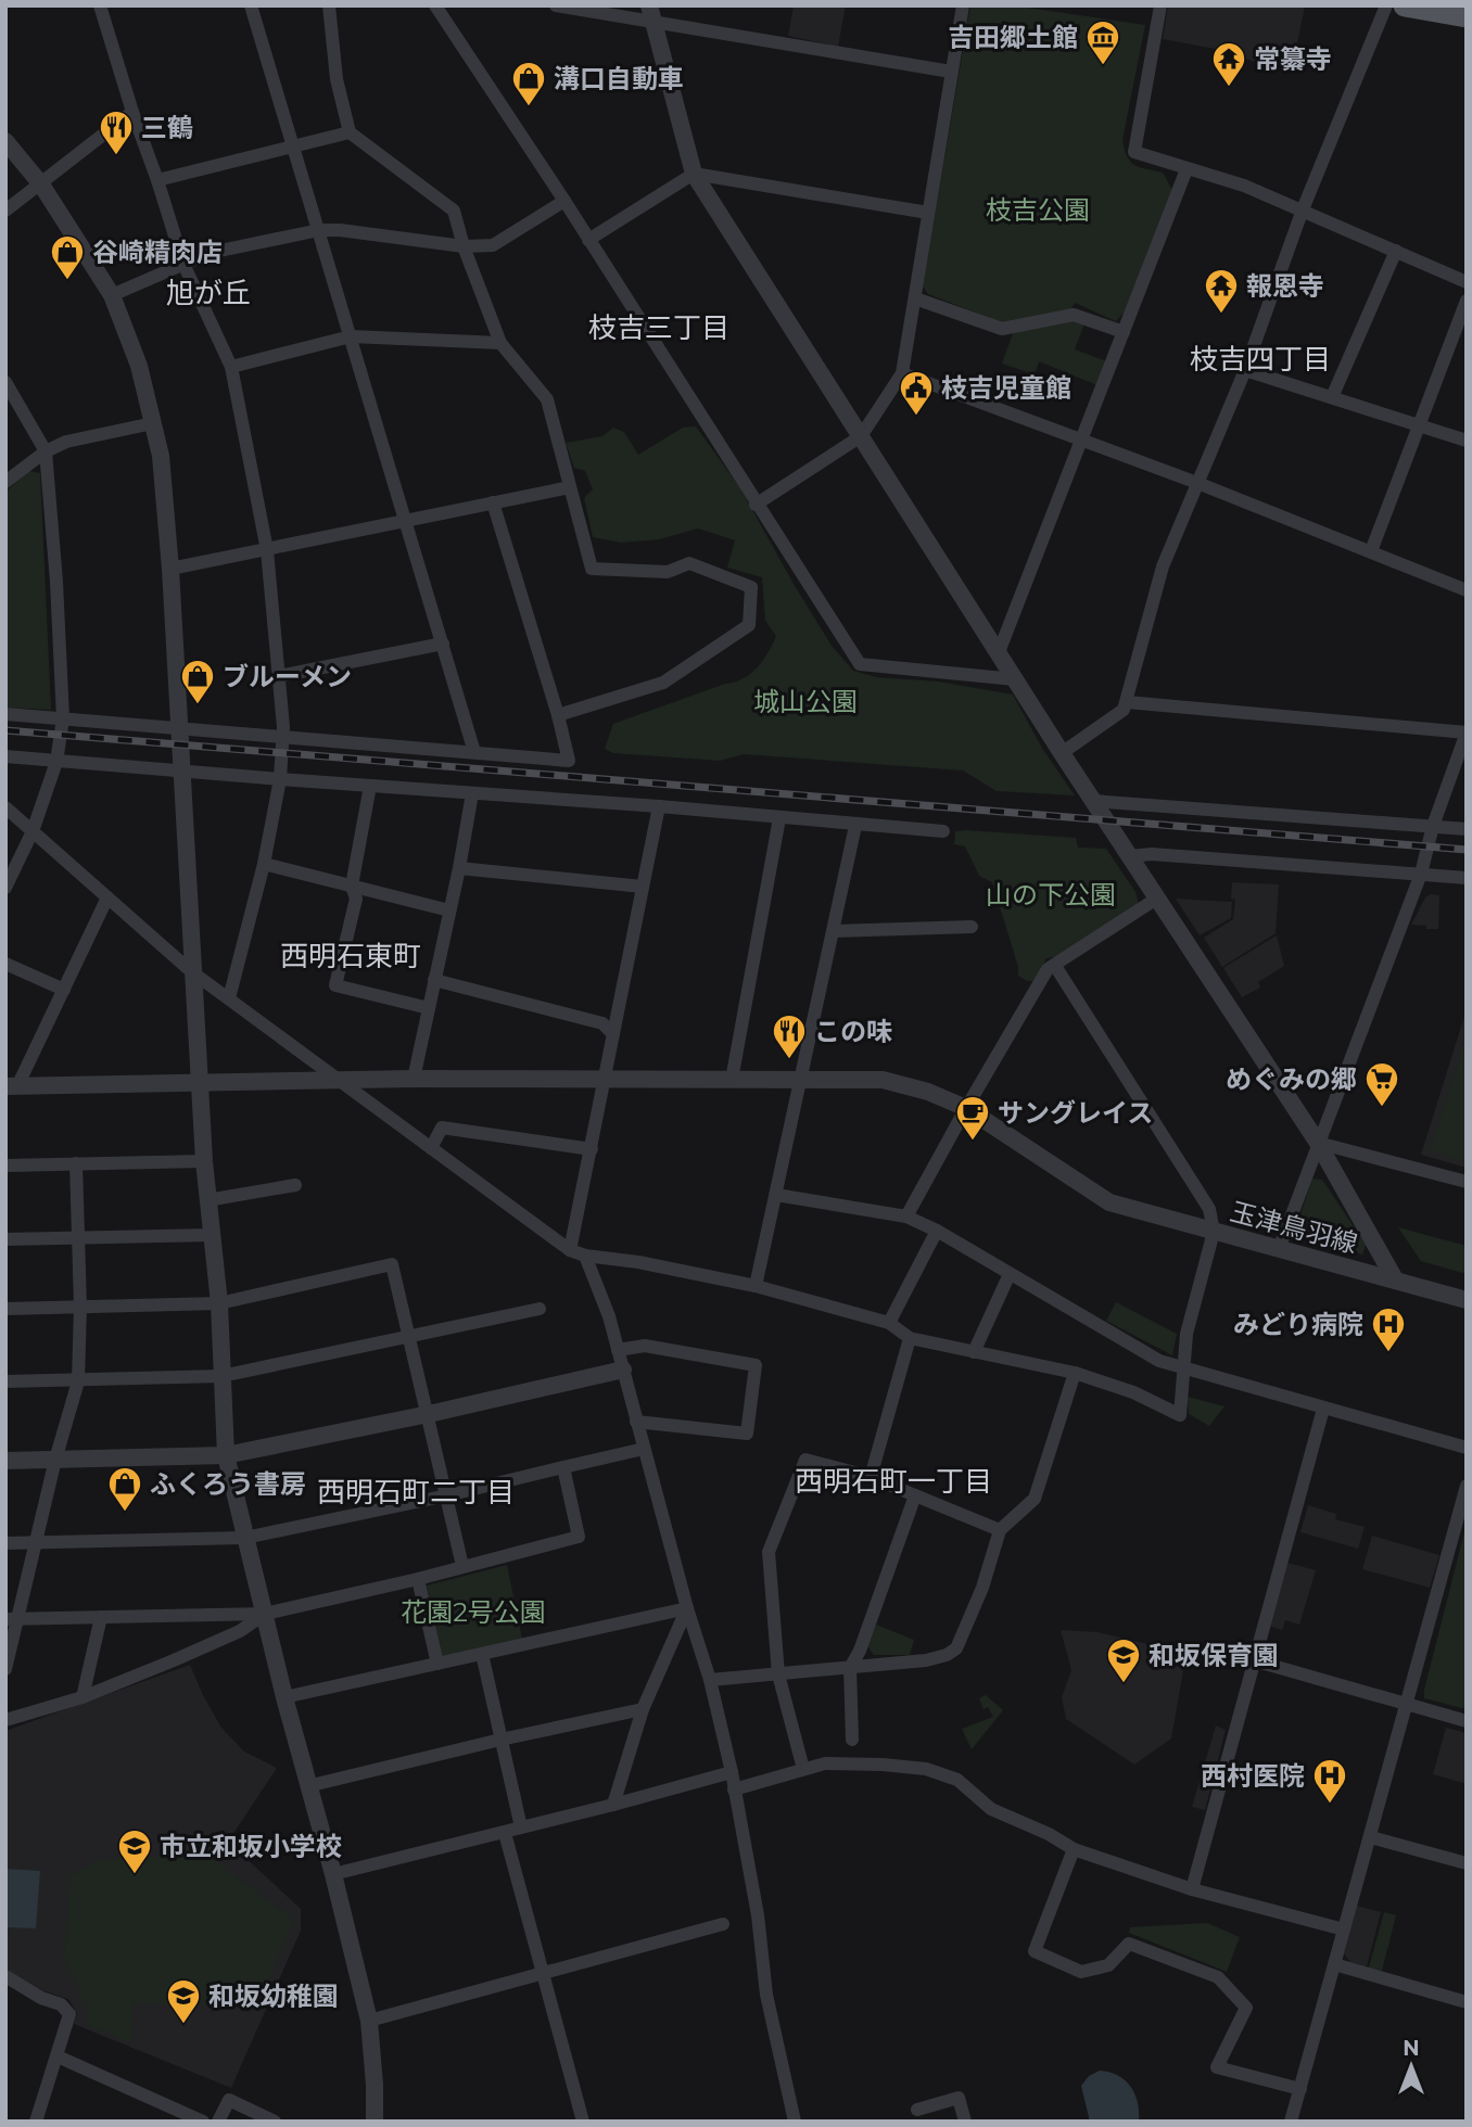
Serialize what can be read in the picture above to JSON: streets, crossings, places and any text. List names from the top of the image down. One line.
{"streets":{"street":["玉津鳥羽線"]},"districts":["旭が丘","枝吉三丁目","枝吉四丁目","西明石東町","西明石町一丁目","西明石町二丁目"],"parks":["枝吉公園","城山公園","山の下公園","花園2号公園"],"places":{"museum":["吉田郷土館"],"temple":["常纂寺","報恩寺"],"shop":["溝口自動車","谷崎精肉店","ブルーメン","ふくろう書房"],"restaurant":["三鶴","この味"],"public building":["枝吉児童館"],"supermarket":["めぐみの郷"],"cafe":["サングレイス"],"hospital":["みどり病院","西村医院"],"school or university":["和坂保育園","市立和坂小学校","和坂幼稚園"]},"north":"top"}
